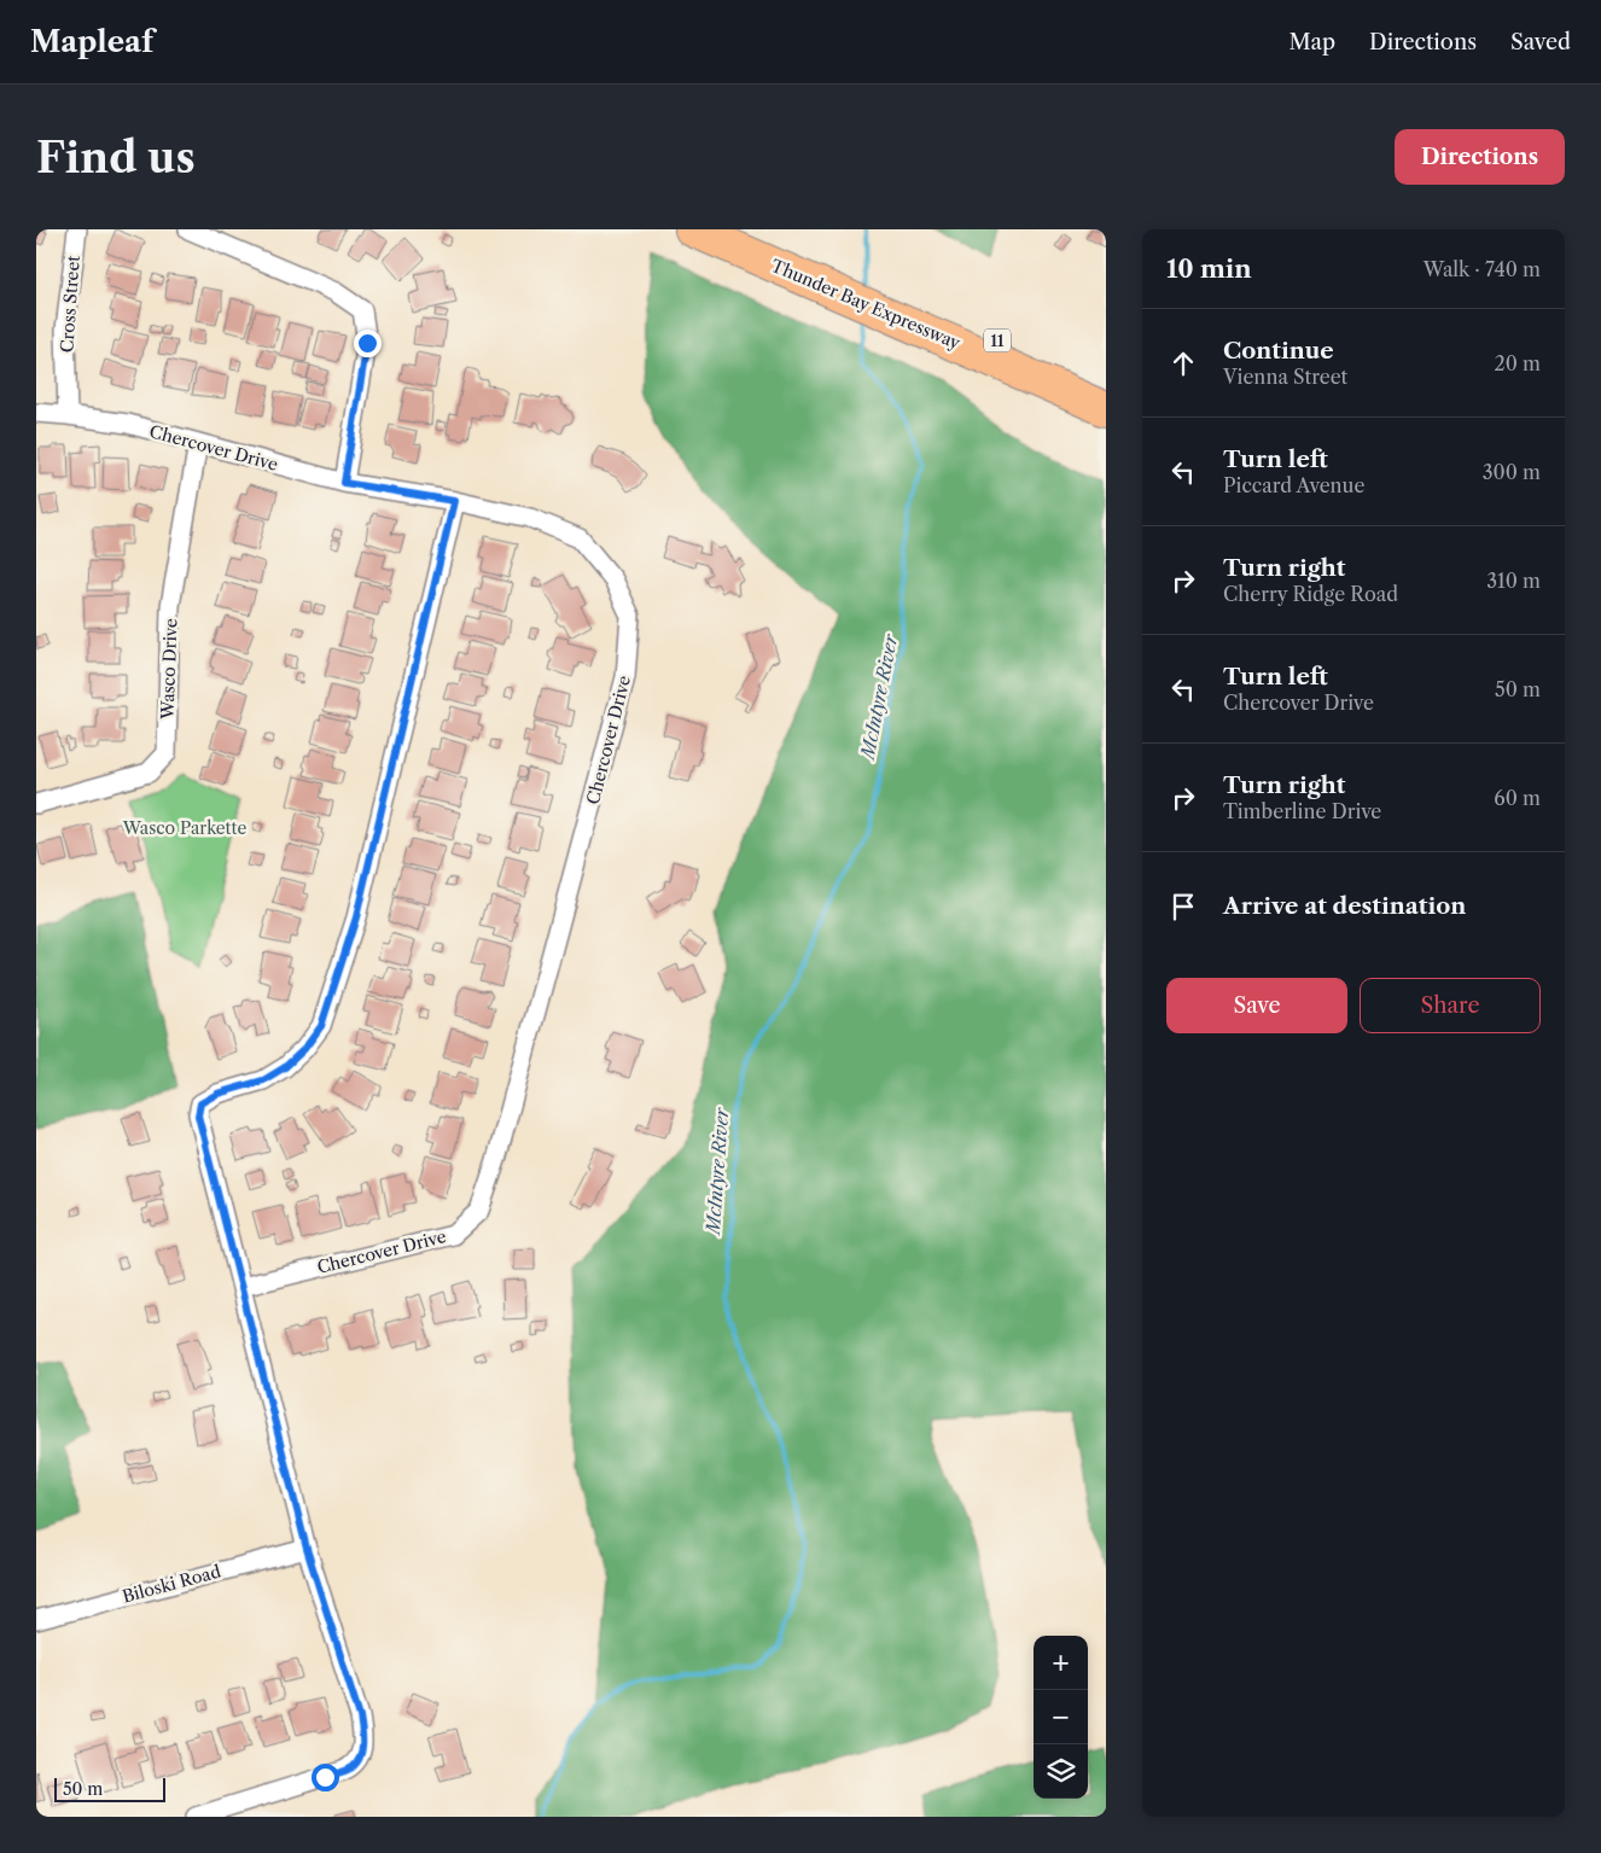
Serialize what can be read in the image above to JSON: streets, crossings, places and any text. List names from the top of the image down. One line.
{"streets":{"highway":["Thunder Bay Expressway","11"],"street":["Cross Street","Chercover Drive","Wasco Drive","Biloski Road"]},"crossings":[["Cross Street","Chercover Drive"],["Chercover Drive","Wasco Drive"]],"water":["McIntyre River"],"parks":["Wasco Parkette"],"scale_bar":"50 m","page":{"header":"Mapleaf","nav":["Map","Directions","Saved"],"buttons":["Directions",["Save","Share"]],"title":"Find us","heading":["10 min","Walk · 740 m"],"list":[["Continue","Vienna Street","20 m"],["Turn left","Piccard Avenue","300 m"],["Turn right","Cherry Ridge Road","310 m"],["Turn left","Chercover Drive","50 m"],["Turn right","Timberline Drive","60 m"],"Arrive at destination"],"map_buttons":["+","−"],"scale":"50 m"}}
